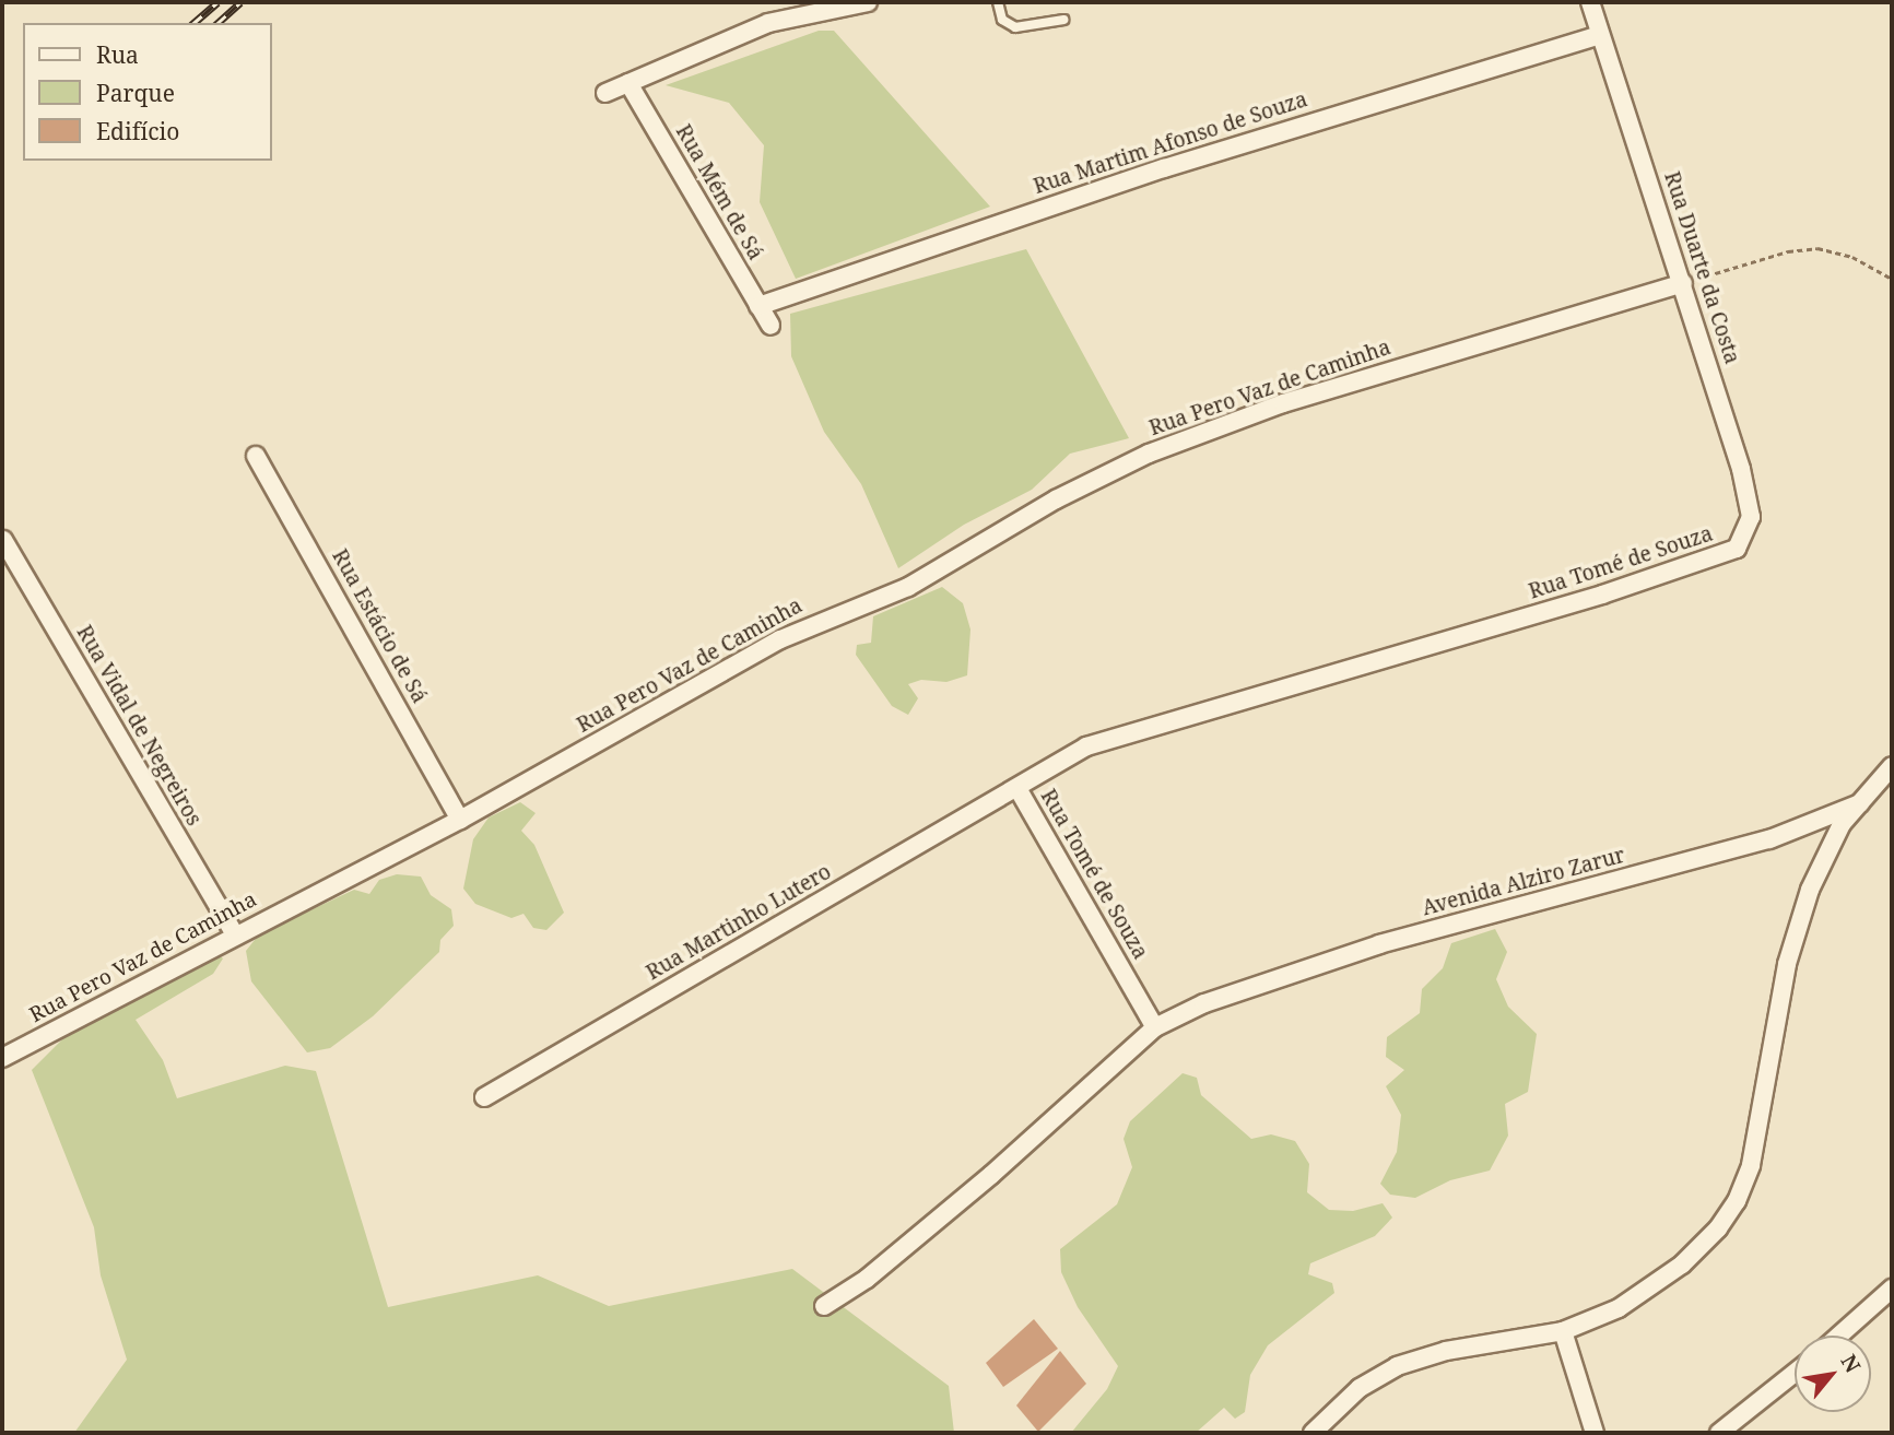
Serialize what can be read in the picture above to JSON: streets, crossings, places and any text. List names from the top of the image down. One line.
{"streets":{"street":["Rua Martim Afonso de Souza","Rua Mém de Sá","Rua Duarte da Costa","Rua Pero Vaz de Caminha","Rua Tomé de Souza","Rua Estácio de Sá","Rua Vidal de Negreiros","Avenida Alziro Zarur","Rua Martinho Lutero"]},"crossings":[["Rua Martim Afonso de Souza","Rua Mém de Sá"],["Rua Martim Afonso de Souza","Rua Duarte da Costa"],["Rua Duarte da Costa","Rua Pero Vaz de Caminha"],["Rua Duarte da Costa","Rua Tomé de Souza"],["Rua Pero Vaz de Caminha","Rua Estácio de Sá"],["Rua Pero Vaz de Caminha","Rua Vidal de Negreiros"],["Rua Tomé de Souza","Avenida Alziro Zarur"],["Rua Tomé de Souza","Rua Martinho Lutero"]],"legend":["Rua","Parque","Edifício"],"north":"top right"}
